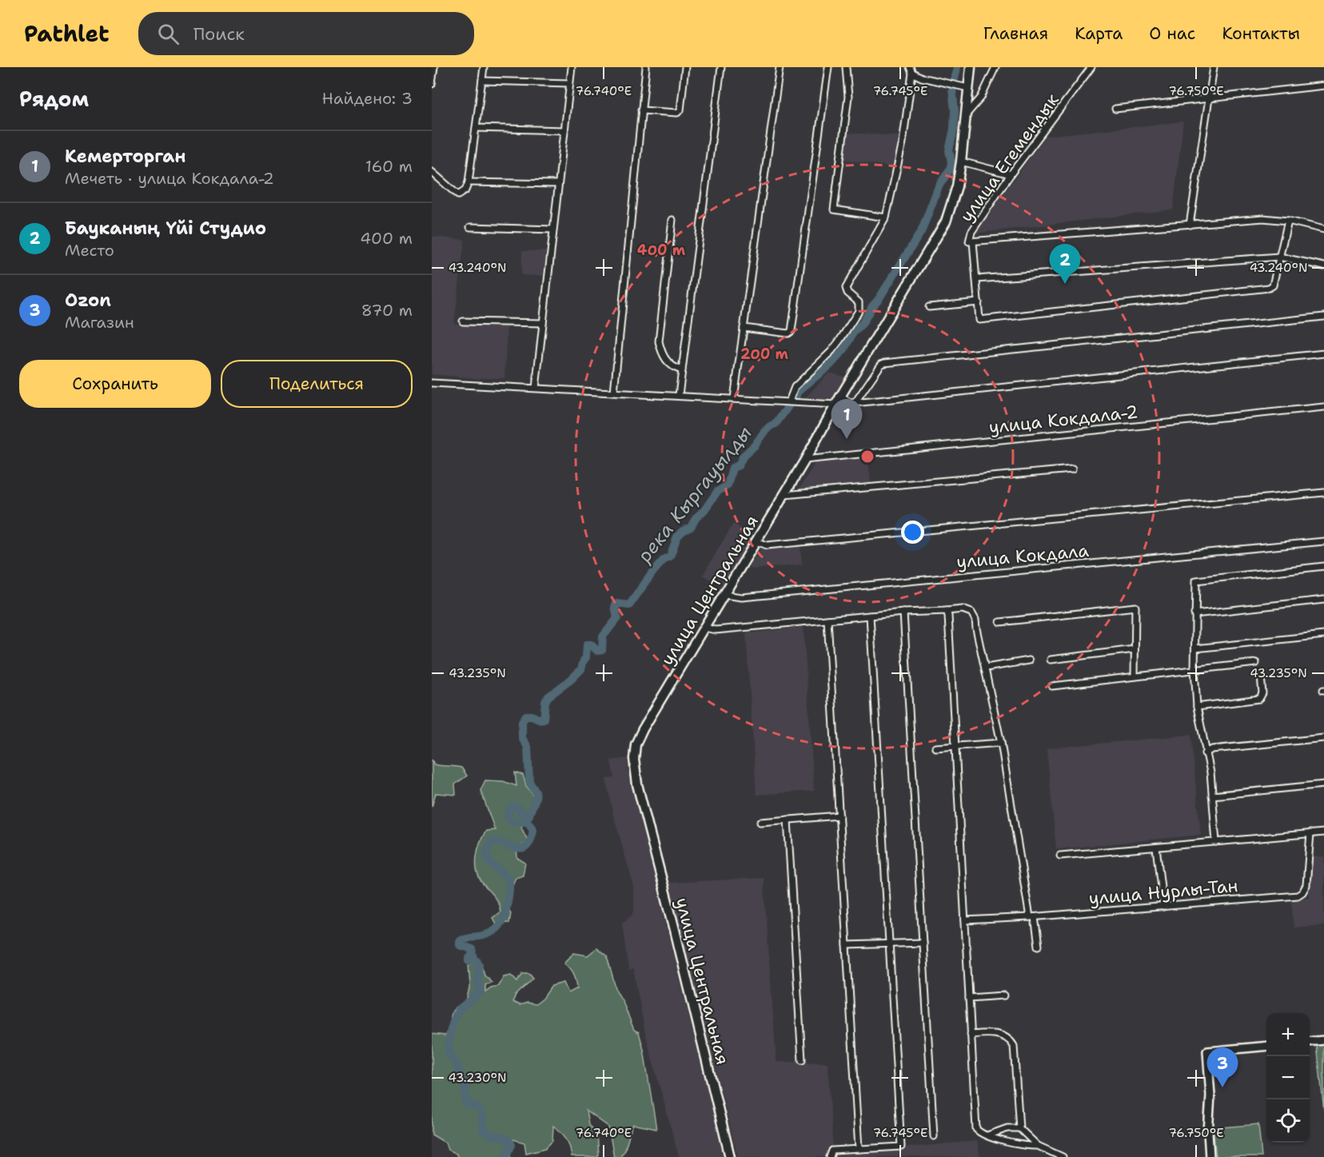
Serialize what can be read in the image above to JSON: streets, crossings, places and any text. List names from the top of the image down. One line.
{"streets":{"main road":["улица Центральная"],"street":["улица Егемендык","улица Кокдала-2","улица Кокдала","улица Нурлы-Тан"]},"crossings":[["улица Кокдала-2","улица Центральная"],["улица Кокдала","улица Центральная"]],"water":["река Кыргауылды"],"page":{"header":"Pathlet","search":"Поиск","nav":["Главная","Карта","О нас","Контакты"],"heading":["Рядом","Найдено: 3"],"list":[{"mark":"1","name":"Кемерторган","note":"Мечеть · улица Кокдала-2","value":"160 m"},{"mark":"2","name":"Бауканың Үйі Студио","note":"Место","value":"400 m"},{"mark":"3","name":"Ozon","note":"Магазин","value":"870 m"}],"pins":["2","1","3"],"buttons":["Сохранить","Поделиться"],"map_buttons":["+","−"]},"coordinates":["76.740°E","76.745°E","76.750°E","43.240°N","43.235°N","43.230°N"],"rings":["400 m","200 m"]}
